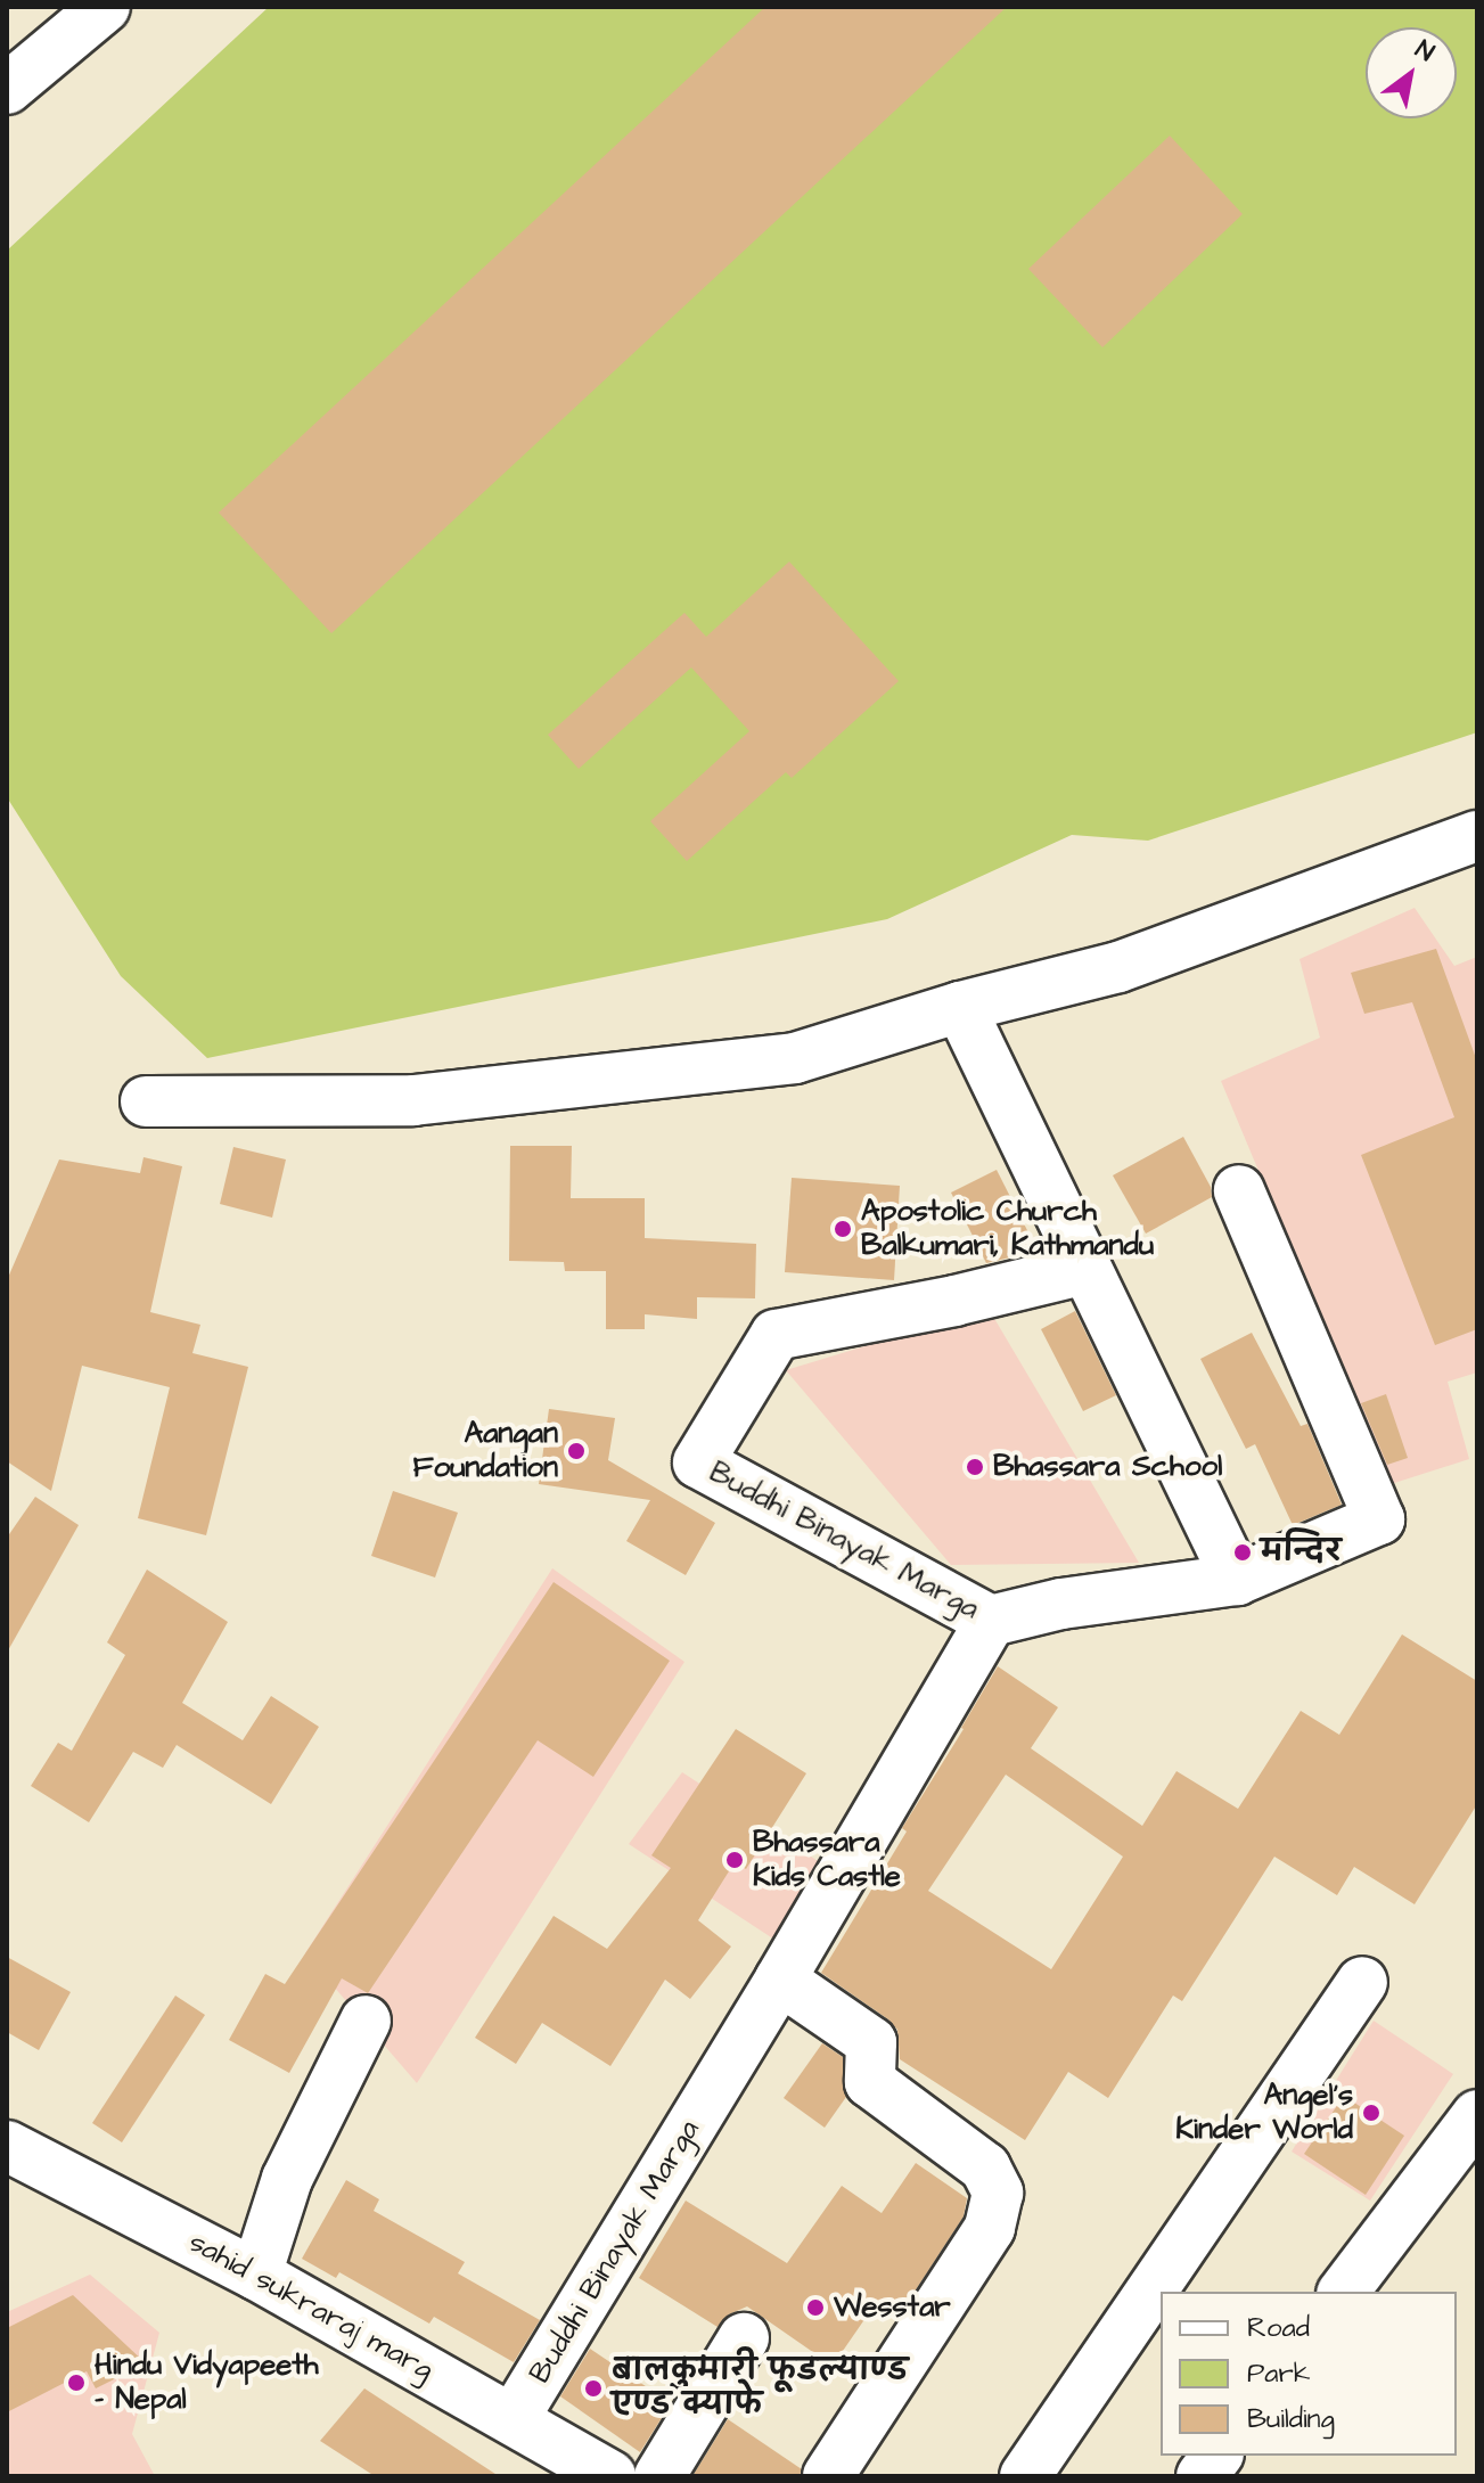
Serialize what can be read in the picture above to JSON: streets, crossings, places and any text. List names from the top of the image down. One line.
{"streets":{"street":["Buddhi Binayak Marga","sahid sukraraj marg"]},"crossings":[["Buddhi Binayak Marga","sahid sukraraj marg"]],"places":["Apostolic Church Balkumari, Kathmandu","Aangan Foundation","Bhassara School","मन्दिर","Bhassara Kids Castle","Angel's Kinder World","Wesstar","Hindu Vidyapeeth - Nepal","बालकुमारी फूडल्याण्ड एण्ड क्याफे"],"legend":["Road","Park","Building"],"north":"top right"}
